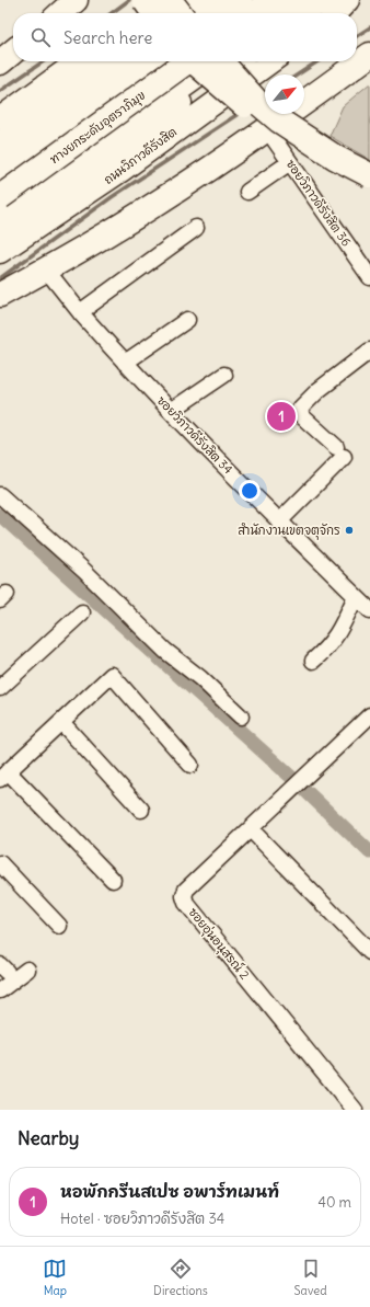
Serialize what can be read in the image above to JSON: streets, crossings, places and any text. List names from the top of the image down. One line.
{"streets":{"main road":["ทางยกระดับอุตราภิมุข","ถนนวิภาวดีรังสิต"],"street":["ซอยวิภาวดีรังสิต 36","ซอยวิภาวดีรังสิต 34","ซอยอุ่นอนุสรณ์ 2"]},"places":["สำนักงานเขตจตุจักร"],"north":"top right","page":{"search":"Search here","pins":"1","heading":"Nearby","list":[{"mark":"1","name":"หอพักกรีนสเปซ อพาร์ทเมนท์","note":"Hotel · ซอยวิภาวดีรังสิต 34","value":"40 m"}],"nav":["Map","Directions","Saved"]}}
